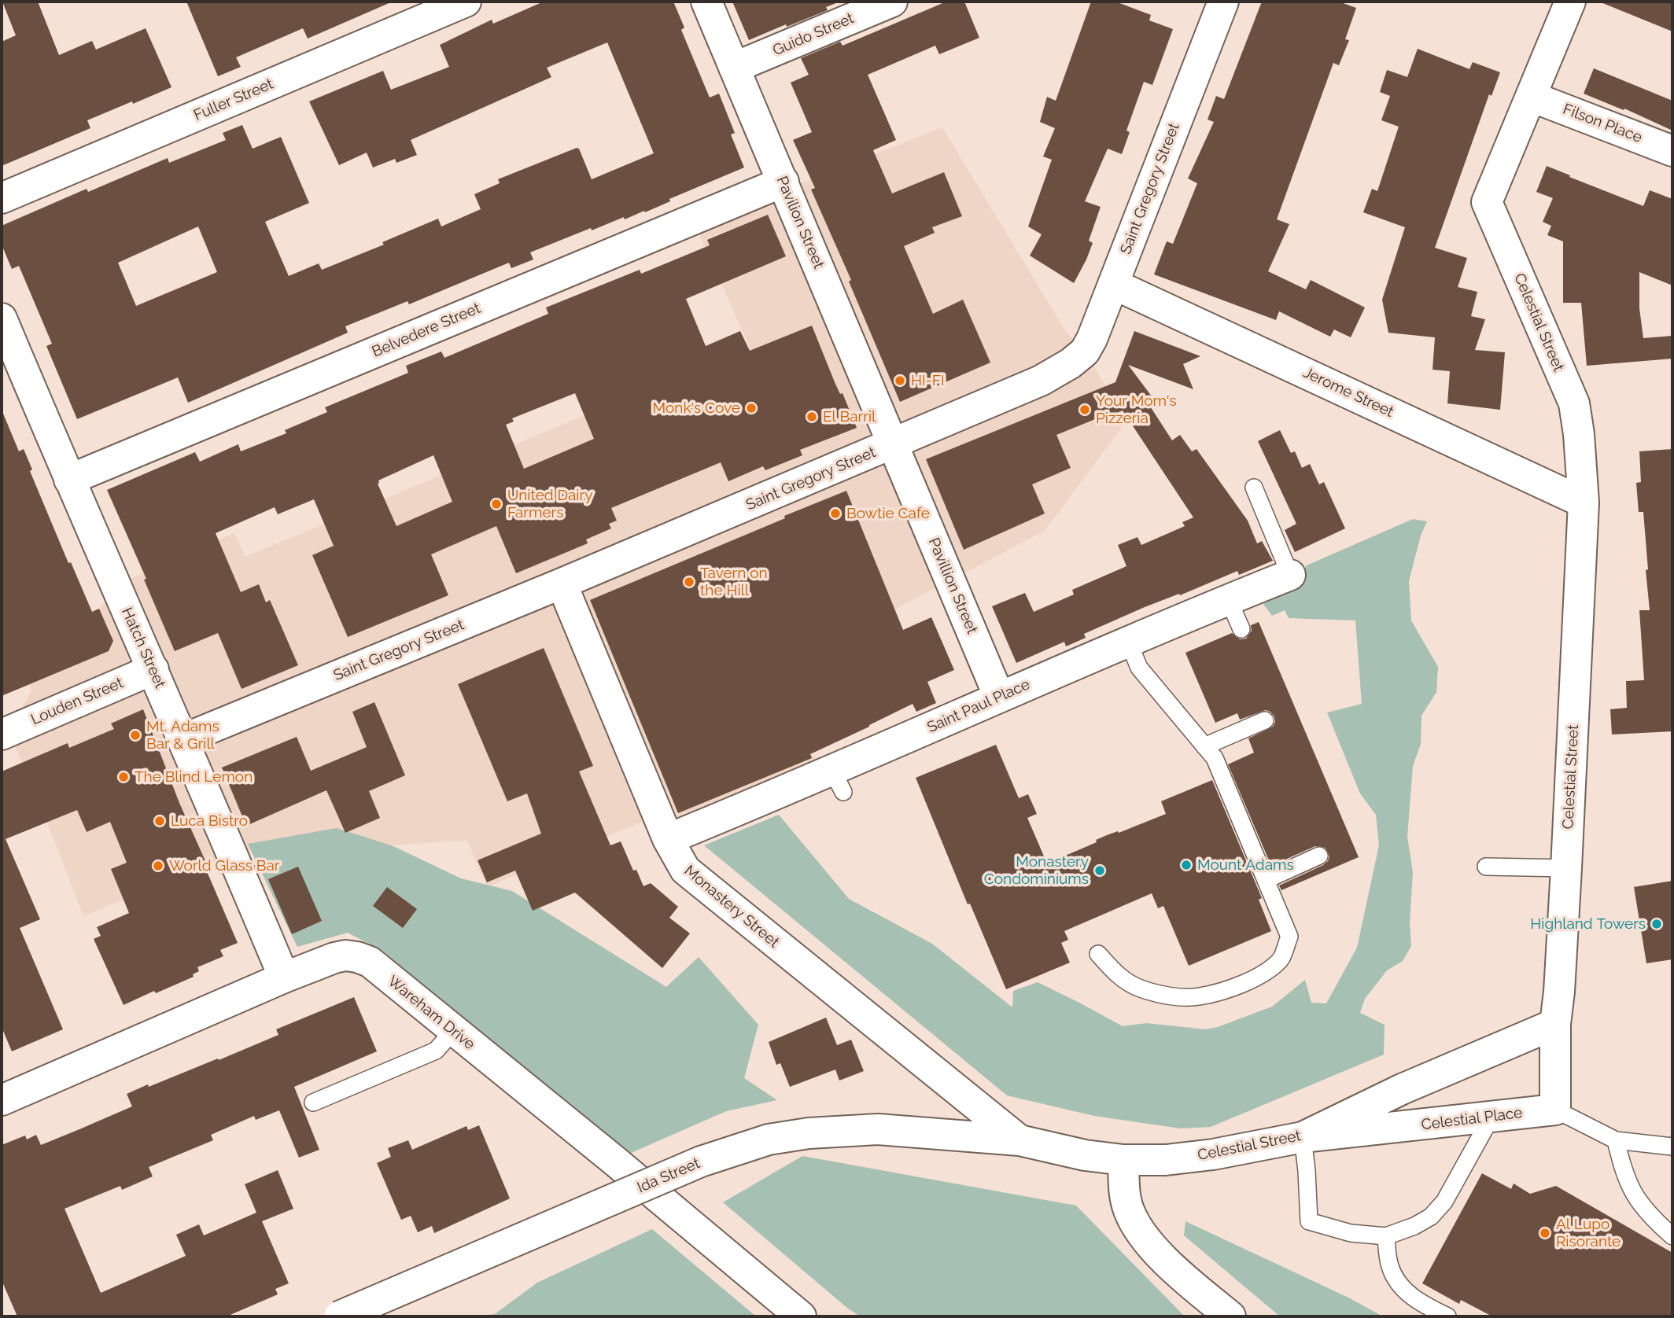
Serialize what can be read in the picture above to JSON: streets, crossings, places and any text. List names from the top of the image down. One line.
{"streets":{"street":["Guido Street","Fuller Street","Filson Place","Saint Gregory Street","Pavilion Street","Celestial Street","Belvedere Street","Jerome Street","Pavillion Street","Hatch Street","Louden Street","Saint Paul Place","Monastery Street","Wareham Drive","Celestial Place","Ida Street"]},"crossings":[["Guido Street","Pavilion Street"],["Filson Place","Celestial Street"],["Saint Gregory Street","Pavilion Street"],["Saint Gregory Street","Jerome Street"],["Saint Gregory Street","Pavillion Street"],["Saint Gregory Street","Hatch Street"],["Saint Gregory Street","Monastery Street"],["Pavilion Street","Belvedere Street"],["Pavilion Street","Pavillion Street"],["Celestial Street","Jerome Street"],["Celestial Street","Monastery Street"],["Celestial Street","Celestial Place"],["Celestial Street","Ida Street"],["Belvedere Street","Hatch Street"],["Pavillion Street","Saint Paul Place"],["Hatch Street","Louden Street"],["Hatch Street","Wareham Drive"],["Saint Paul Place","Monastery Street"],["Monastery Street","Ida Street"]],"places":["HI-FI","Monk's Cove","Your Mom's Pizzeria","El Barril","United Dairy Farmers","Bowtie Cafe","Tavern on the Hill","Mt. Adams Bar & Grill","The Blind Lemon","Luca Bistro","Mount Adams","World Glass Bar","Monastery Condominiums","Highland Towers","Al Lupo Risorante"]}
